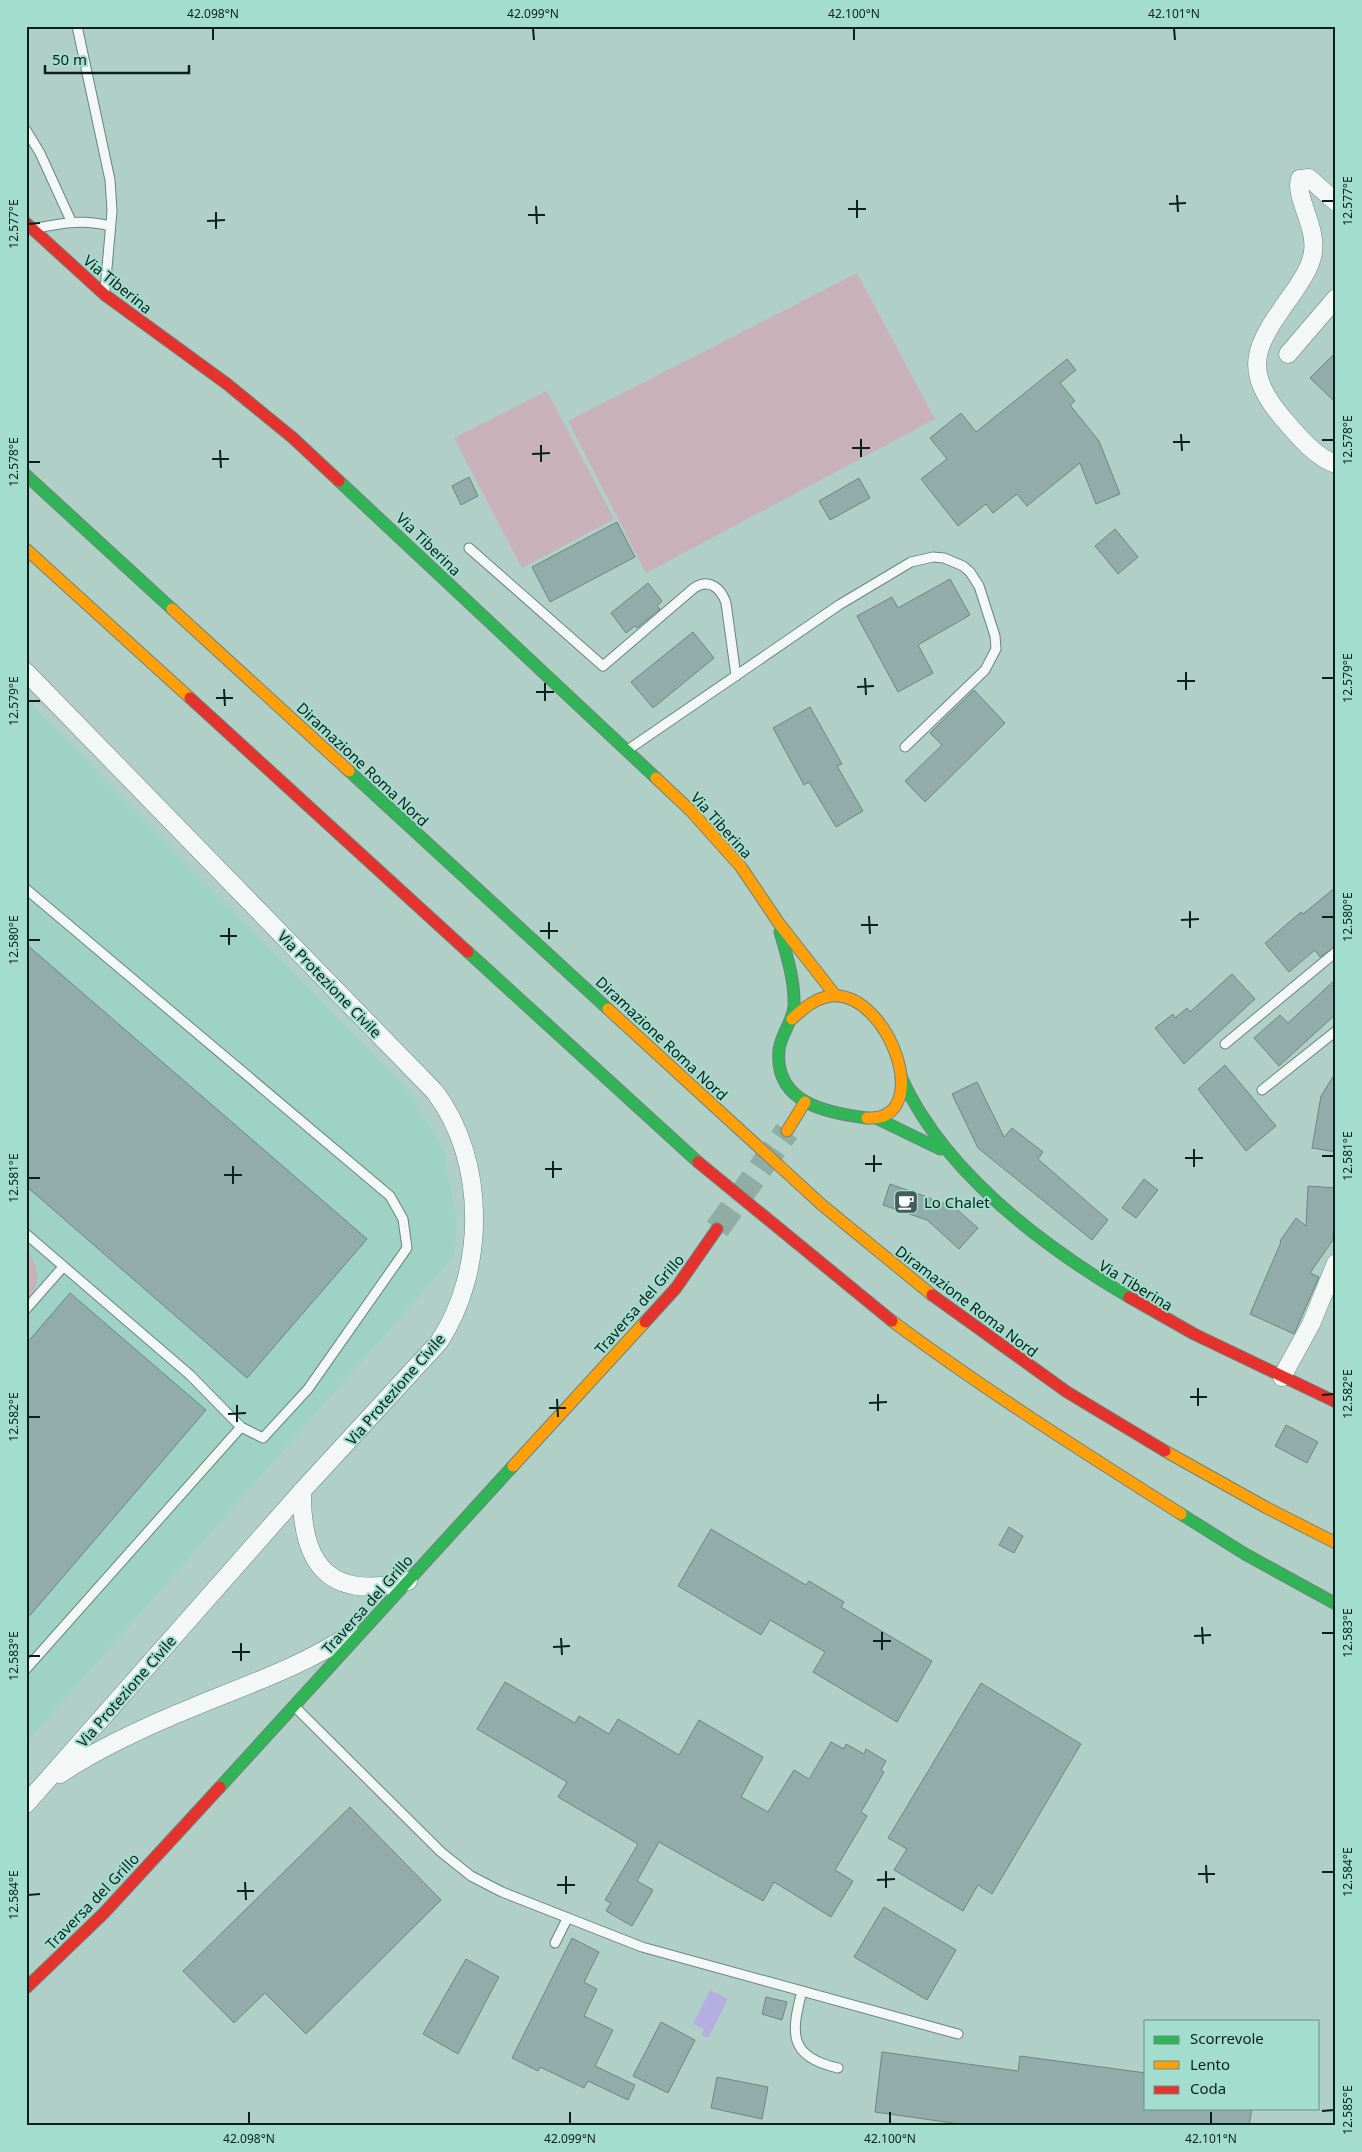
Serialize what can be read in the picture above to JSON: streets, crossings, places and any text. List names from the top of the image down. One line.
{"streets":{"main road":["Via Tiberina","Diramazione Roma Nord","Traversa del Grillo"],"street":["Via Protezione Civile"]},"places":{"cafe":["Lo Chalet"]},"legend":["Scorrevole","Lento","Coda"],"scale_bar":"50 m","coordinates":["42.098°N","42.099°N","42.100°N","42.101°N","12.577°E","12.578°E","12.579°E","12.580°E","12.581°E","12.582°E","12.583°E","12.584°E","12.585°E"]}
